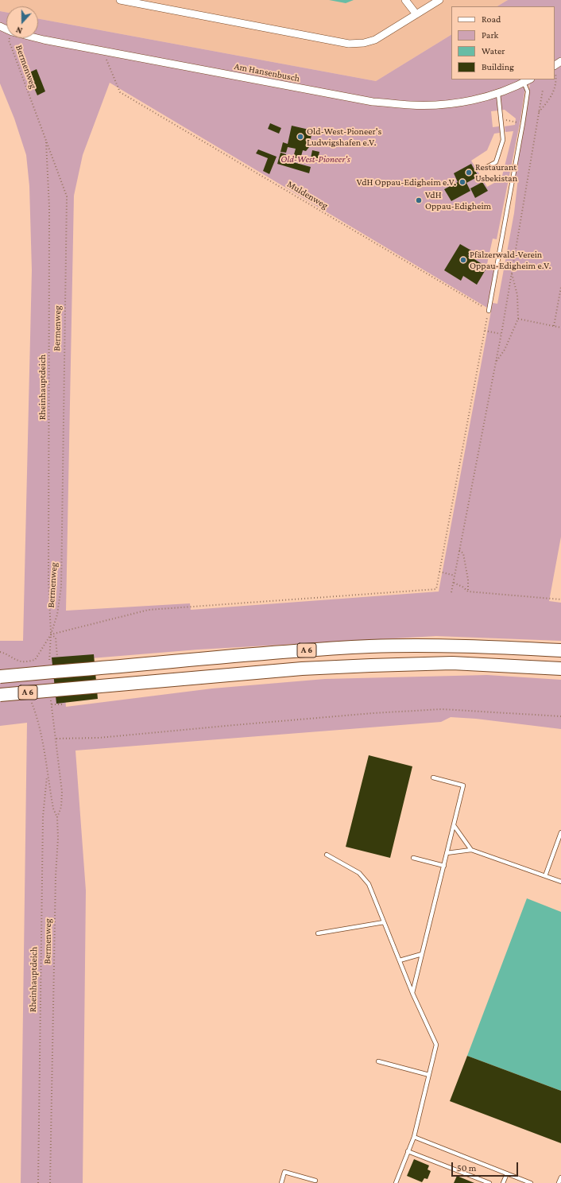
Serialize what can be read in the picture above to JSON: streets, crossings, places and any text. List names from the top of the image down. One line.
{"streets":{"highway":["A 6"],"street":["Am Hansenbusch"],"path":["Bermenweg","Muldenweg","Rheinhauptdeich"]},"crossings":[["Bermenweg","Rheinhauptdeich"],["Bermenweg","A 6"],["Am Hansenbusch","Muldenweg"]],"parks":["Old-West-Pioneer's"],"places":["Old-West-Pioneer's Ludwigshafen e.V.","Restaurant Usbekistan","VdH Oppau-Edigheim e.V.","VdH Oppau-Edigheim","Pfälzerwald-Verein Oppau-Edigheim e.V."],"legend":["Road","Park","Water","Building"],"scale_bar":"50 m","north":"bottom"}
